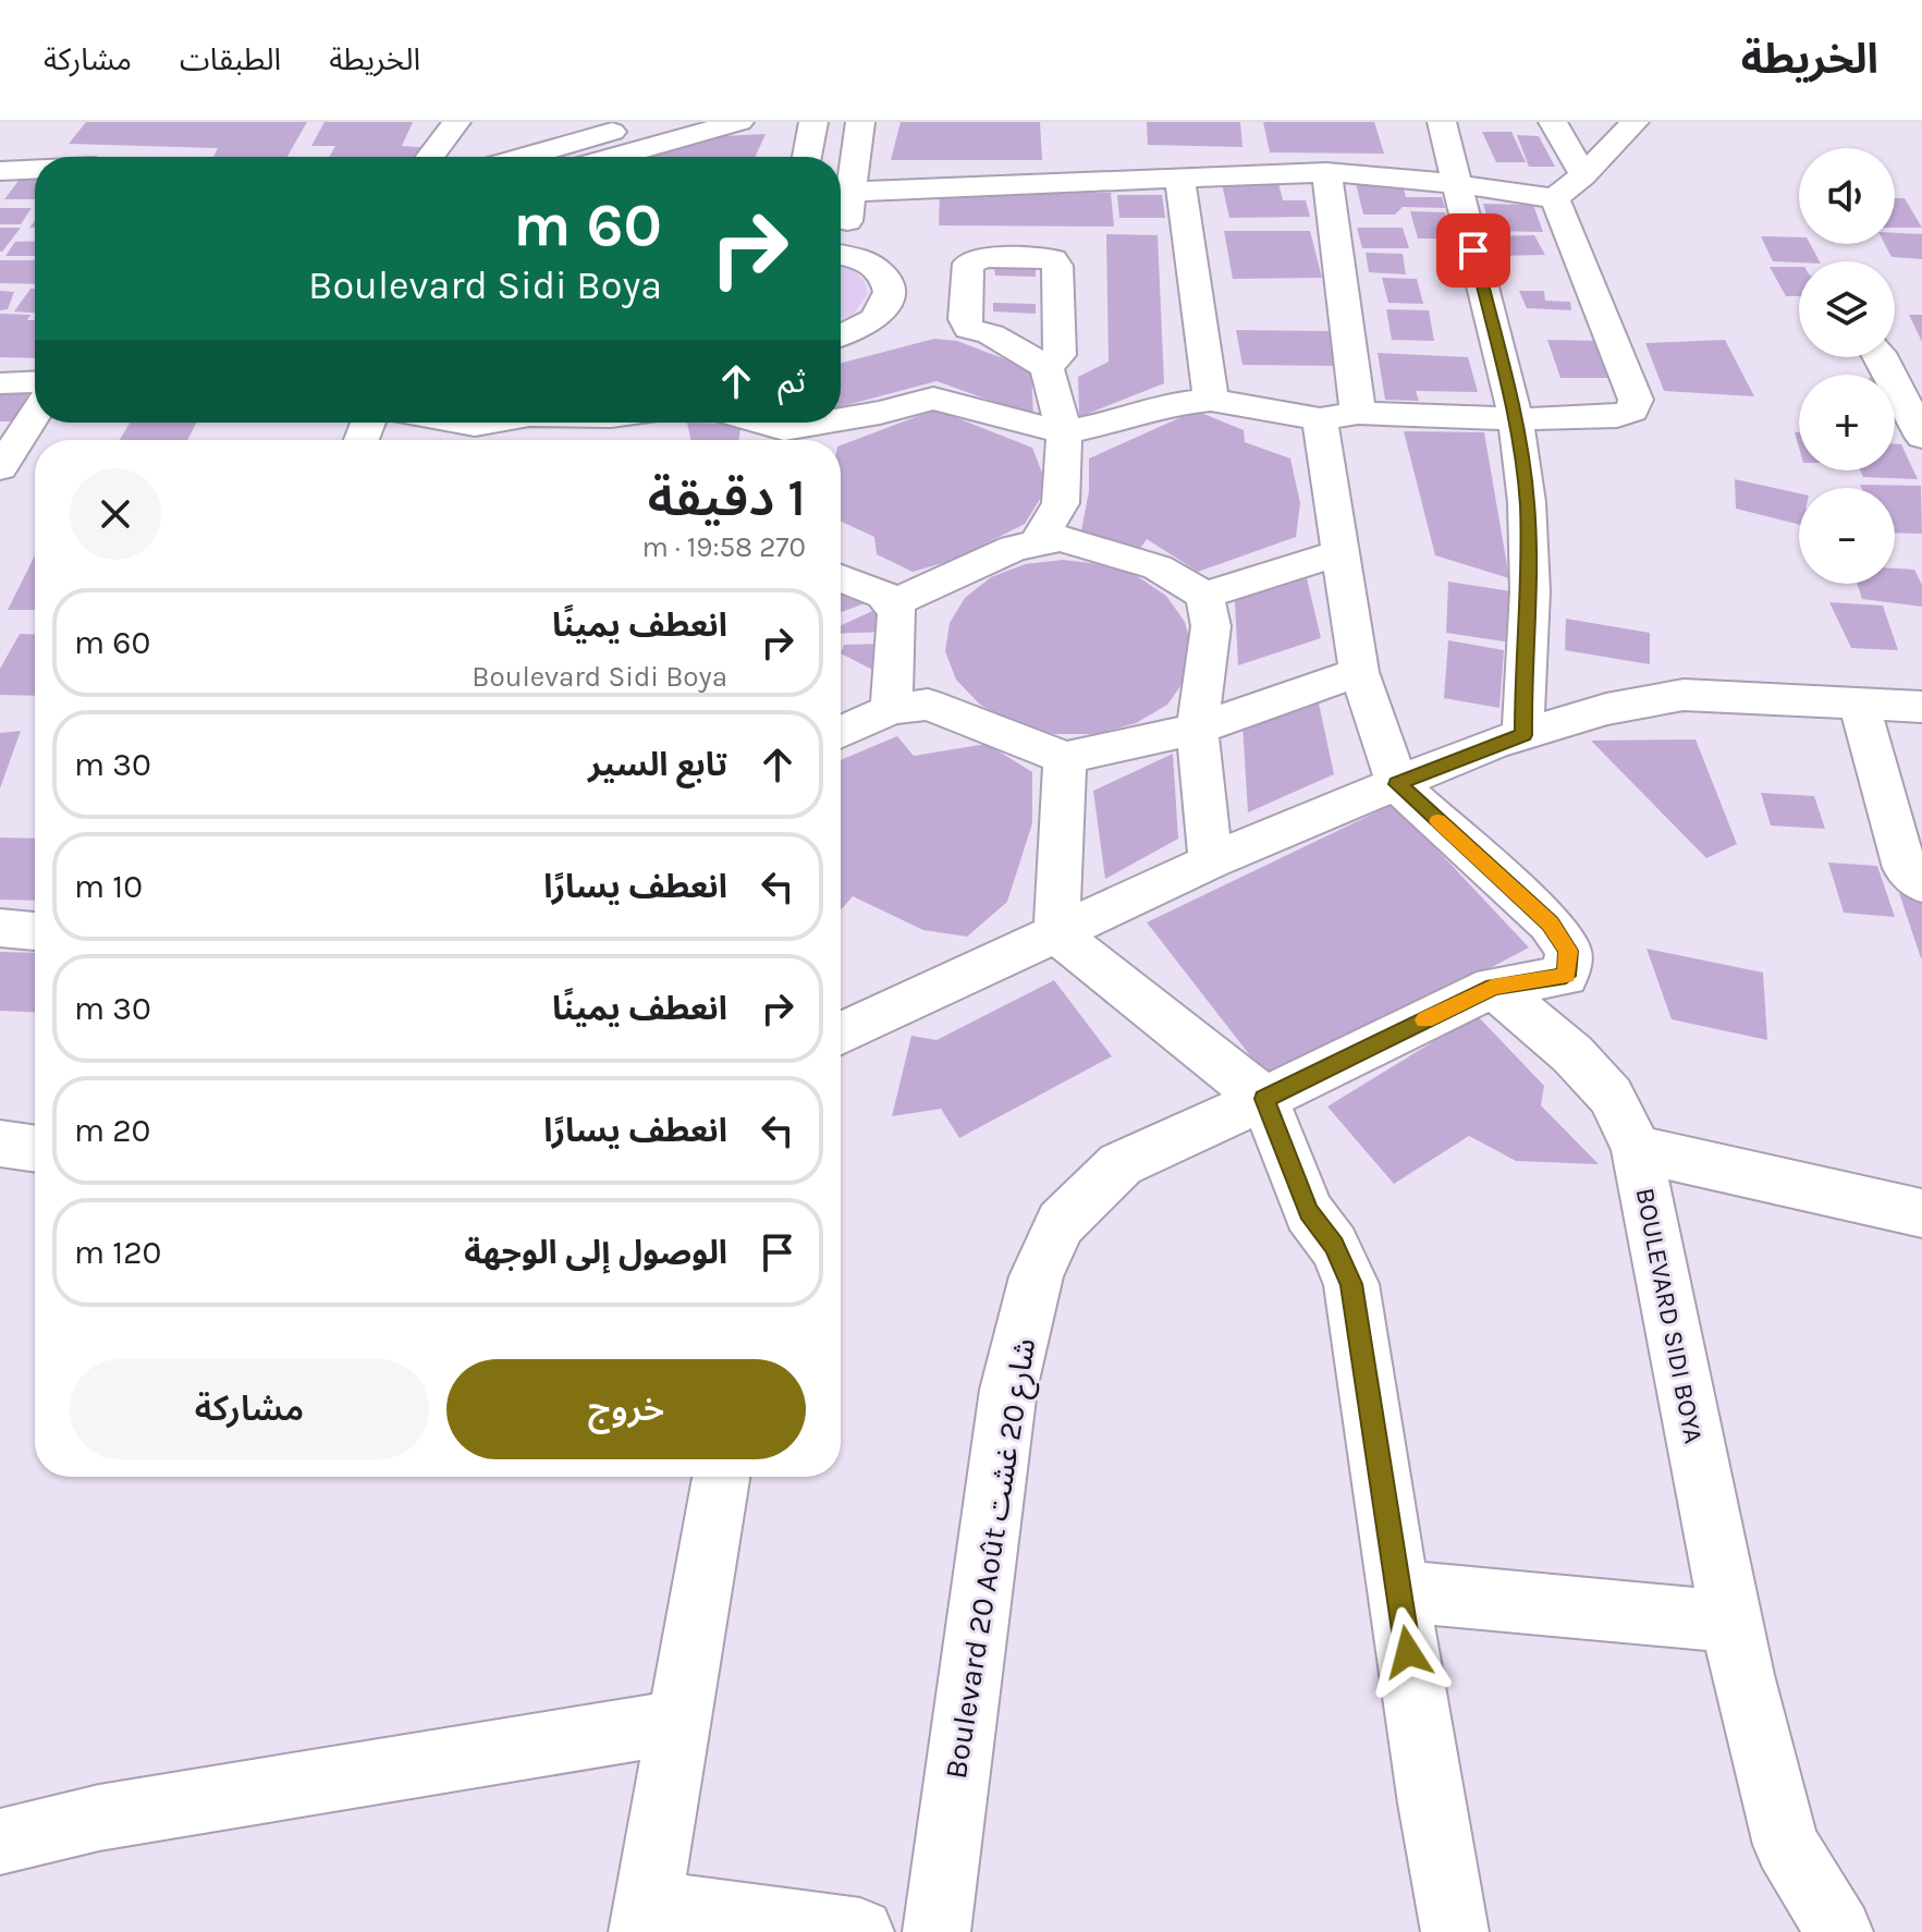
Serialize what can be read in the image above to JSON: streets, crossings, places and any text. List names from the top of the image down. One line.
{"streets":{"street":["BOULEVARD SIDI BOYA","Boulevard 20 Août شارع 20 غشت"]},"page":{"header":"الخريطة","nav":["الخريطة","الطبقات","مشاركة"],"map_buttons":["+","−"],"turn":["60 m","Boulevard Sidi Boya"],"then":"ثم","heading":["1 دقيقة","270 m · 19:58"],"list":[{"name":"انعطف يمينًا","note":"Boulevard Sidi Boya","value":"60 m"},{"name":"تابع السير","value":"30 m"},{"name":"انعطف يسارًا","value":"10 m"},{"name":"انعطف يمينًا","value":"30 m"},{"name":"انعطف يسارًا","value":"20 m"},{"name":"الوصول إلى الوجهة","value":"120 m"}],"buttons":["خروج","مشاركة"]}}
